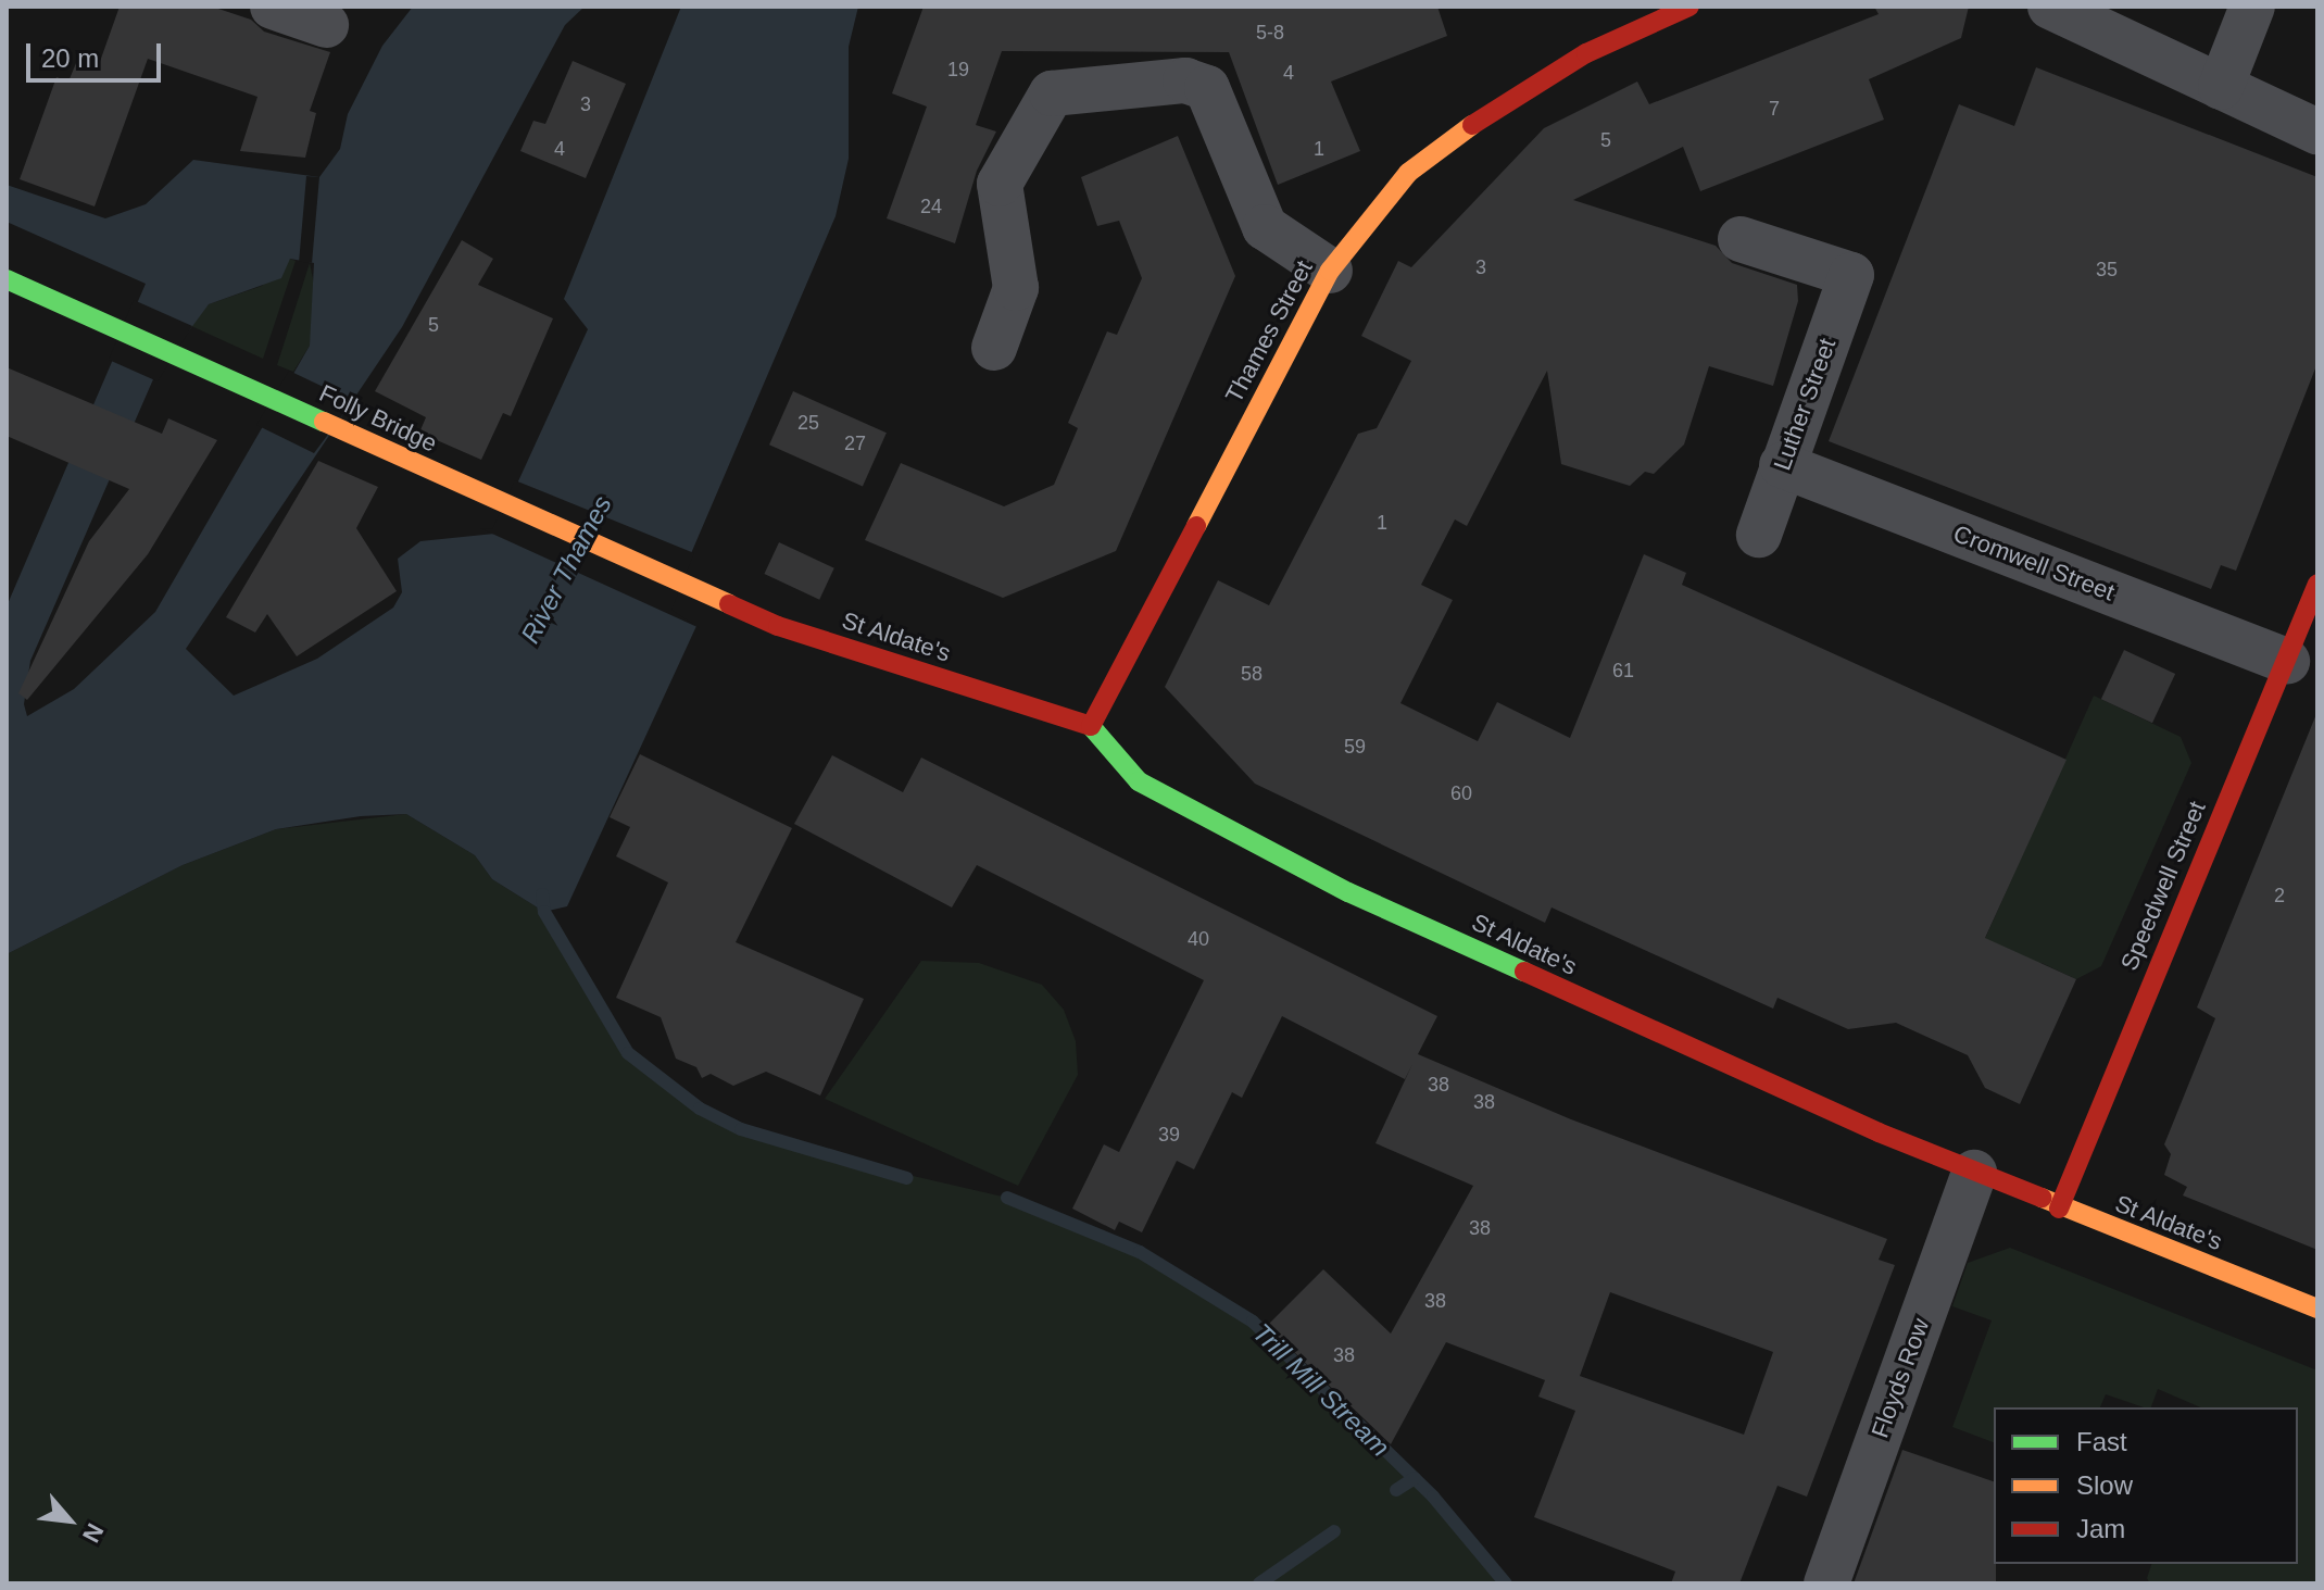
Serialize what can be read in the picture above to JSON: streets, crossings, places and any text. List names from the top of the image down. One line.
{"streets":{"main road":["Thames Street","Folly Bridge","St Aldate's","Speedwell Street"],"street":["Luther Street","Cromwell Street","Floyds Row"]},"crossings":[["Thames Street","St Aldate's"],["Luther Street","Cromwell Street"],["Folly Bridge","St Aldate's"],["Cromwell Street","Speedwell Street"],["St Aldate's","Speedwell Street"],["St Aldate's","Floyds Row"]],"water":["River Thames","Trill Mill Stream"],"house_numbers":["5-8","19","4","3","7","5","4","1","24","3","35","5","25","27","1","61","58","59","60","2","40","38","38","39","38","38","38"],"legend":["Fast","Slow","Jam"],"scale_bar":"20 m","north":"bottom right"}
